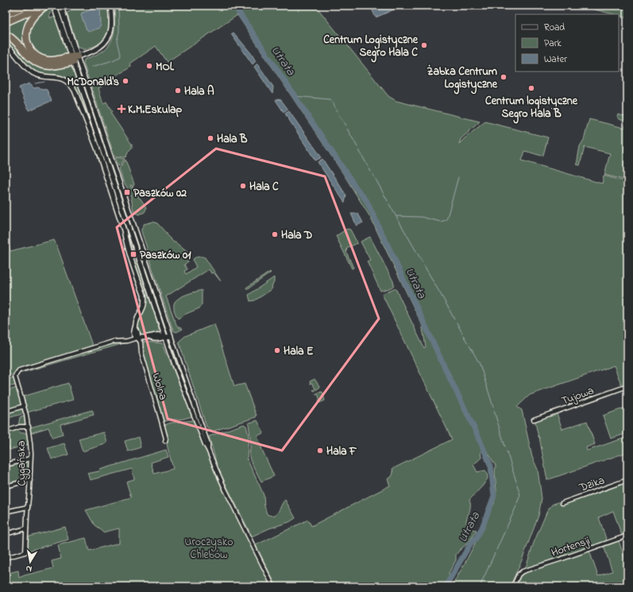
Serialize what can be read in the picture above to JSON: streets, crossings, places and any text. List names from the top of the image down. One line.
{"streets":{"street":["Wolna","Tujowa","Cygańska","Dzika","Hortensji"]},"crossings":[["Wolna","Cygańska"]],"water":["Utrata"],"parks":["Uroczysko Chlebów"],"places":{"other":["Centrum Logistyczne Segro Hala C","MOL","Żabka Centrum Logistyczne","McDonald's","Centrum logistyczne Segro Hala B","Hala A","Hala B","Hala C","Hala D","Hala E","Hala F"],"health":["K.M.Eskulap"],"transit":["Paszków 02","Paszków 01"]},"legend":["Road","Park","Water"],"north":"bottom"}
